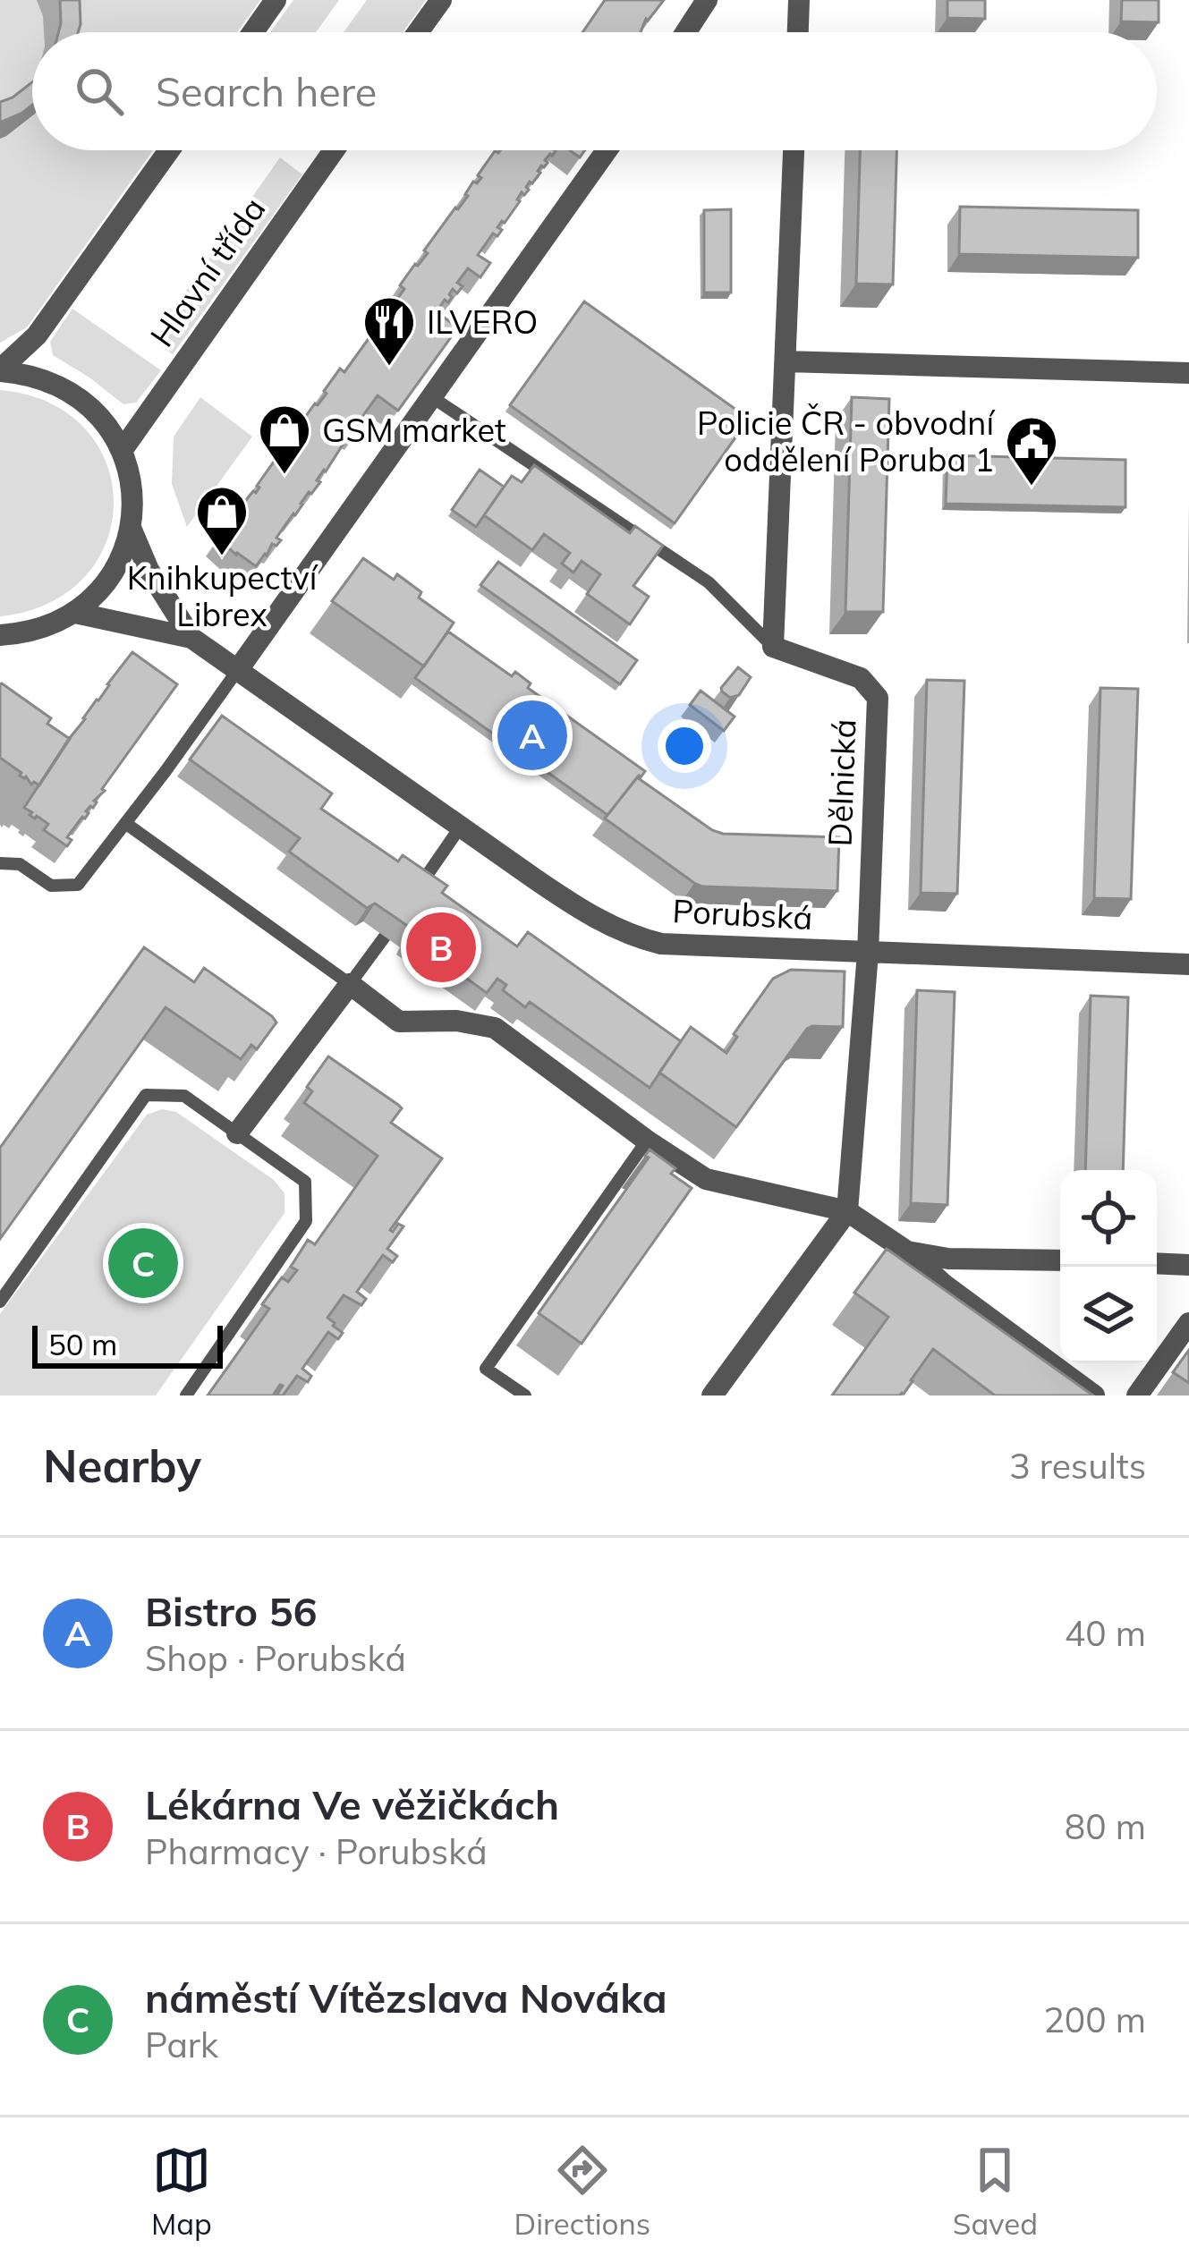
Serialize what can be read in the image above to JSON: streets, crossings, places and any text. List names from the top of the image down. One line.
{"streets":{"street":["Hlavní třída","Dělnická","Porubská"]},"crossings":[["Dělnická","Porubská"]],"places":{"restaurant":["ILVERO"],"shop":["GSM market","Knihkupectví Librex"],"public building":["Policie ČR - obvodní oddělení Poruba 1"]},"scale_bar":"50 m","page":{"search":"Search here","pins":["A","B","C"],"scale":"50 m","heading":["Nearby","3 results"],"list":[{"mark":"A","name":"Bistro 56","note":"Shop · Porubská","value":"40 m"},{"mark":"B","name":"Lékárna Ve věžičkách","note":"Pharmacy · Porubská","value":"80 m"},{"mark":"C","name":"náměstí Vítězslava Nováka","note":"Park","value":"200 m"}],"nav":["Map","Directions","Saved"]}}
